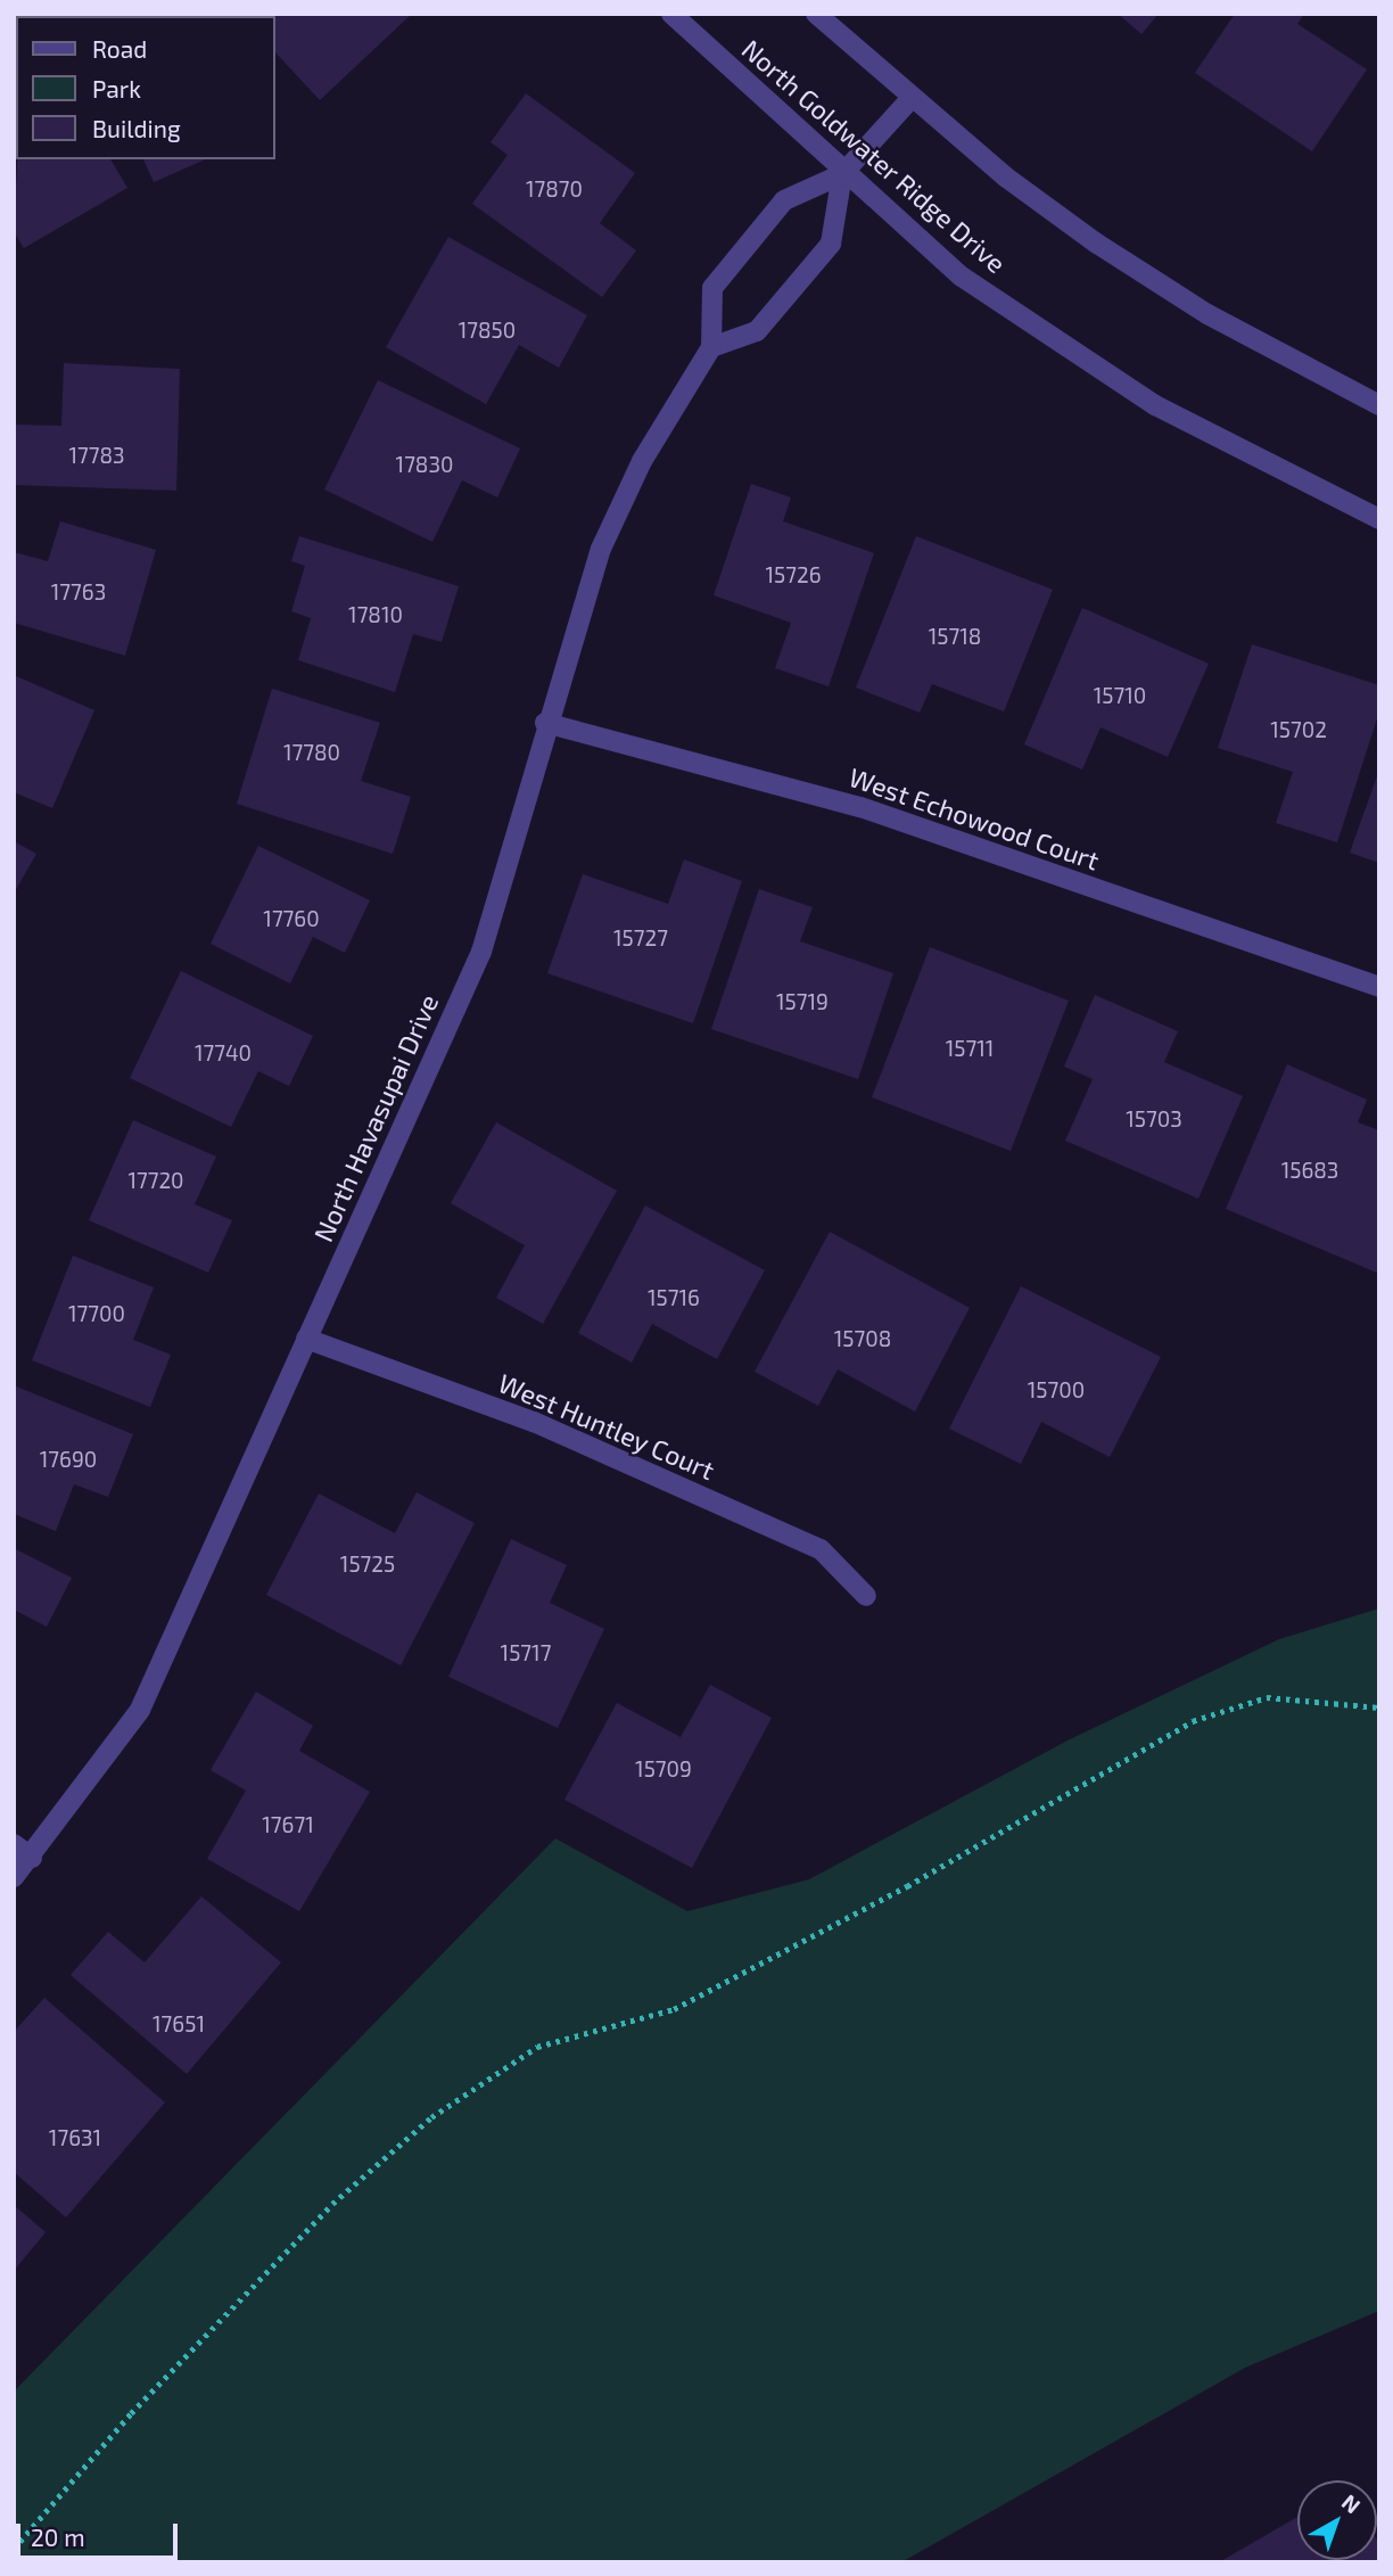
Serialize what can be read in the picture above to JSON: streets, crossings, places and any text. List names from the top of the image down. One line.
{"streets":{"street":["North Goldwater Ridge Drive","West Echowood Court","North Havasupai Drive","West Huntley Court"]},"crossings":[["West Echowood Court","North Havasupai Drive"],["North Havasupai Drive","West Huntley Court"]],"house_numbers":["17870","17850","17783","17830","15726","17763","17810","15718","15710","15702","17780","17760","15727","15719","15711","17740","15703","15683","17720","15716","17700","15708","15700","17690","15725","15717","15709","17671","17651","17631"],"legend":["Road","Park","Building"],"scale_bar":"20 m","north":"top right"}
